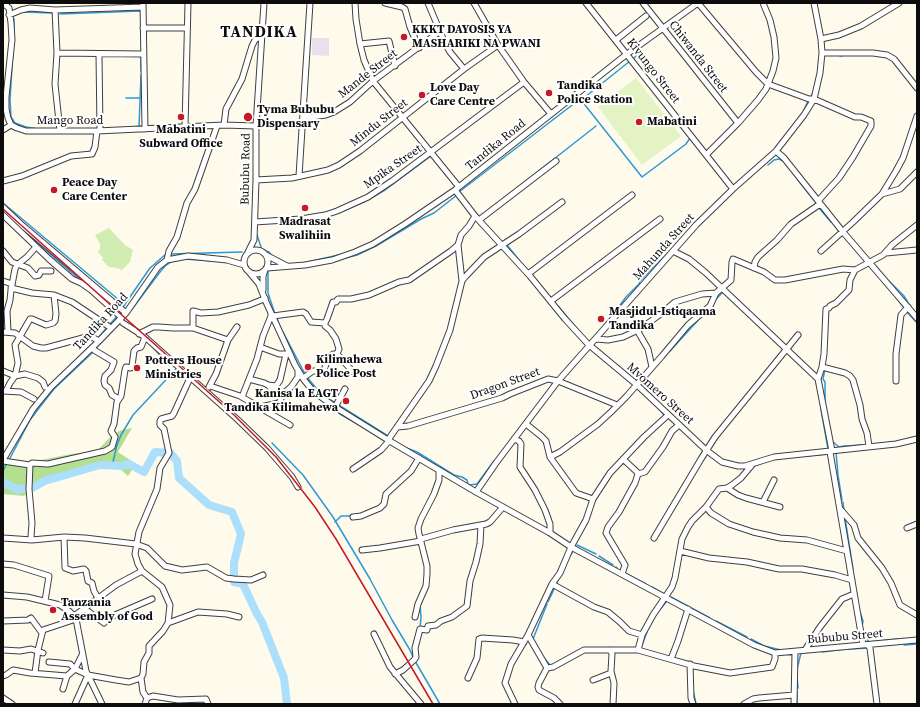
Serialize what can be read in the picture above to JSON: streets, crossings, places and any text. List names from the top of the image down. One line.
{"streets":{"street":["Chiwanda Street","Kivungo Street","Mande Street","Mango Road","Mindu Street","Tandika Road","Mpika Street","Bububu Road","Mahunda Street","Dragon Street","Mvomero Street","Bububu Street"]},"crossings":[["Chiwanda Street","Tandika Road"],["Kivungo Street","Tandika Road"],["Kivungo Street","Mahunda Street"],["Mande Street","Mvomero Street"],["Mango Road","Bububu Road"],["Mindu Street","Bububu Road"],["Mindu Street","Mvomero Street"],["Tandika Road","Mvomero Street"],["Mpika Street","Bububu Road"],["Mpika Street","Mvomero Street"],["Mahunda Street","Dragon Street"],["Mahunda Street","Mvomero Street"]],"districts":["TANDIKA"],"places":["KKKT DAYOSIS YA MASHARIKI NA PWANI","Tandika Police Station","Love Day Care Centre","Mabatini Subward Office","Tyma Bububu Dispensary","Mabatini","Peace Day Care Center","Madrasat Swalihiin","Masjidul-Istiqaama Tandika","Kilimahewa Police Post","Potters House Ministries","Kanisa la EAGT Tandika Kilimahewa","Tanzania Assembly of God"]}
